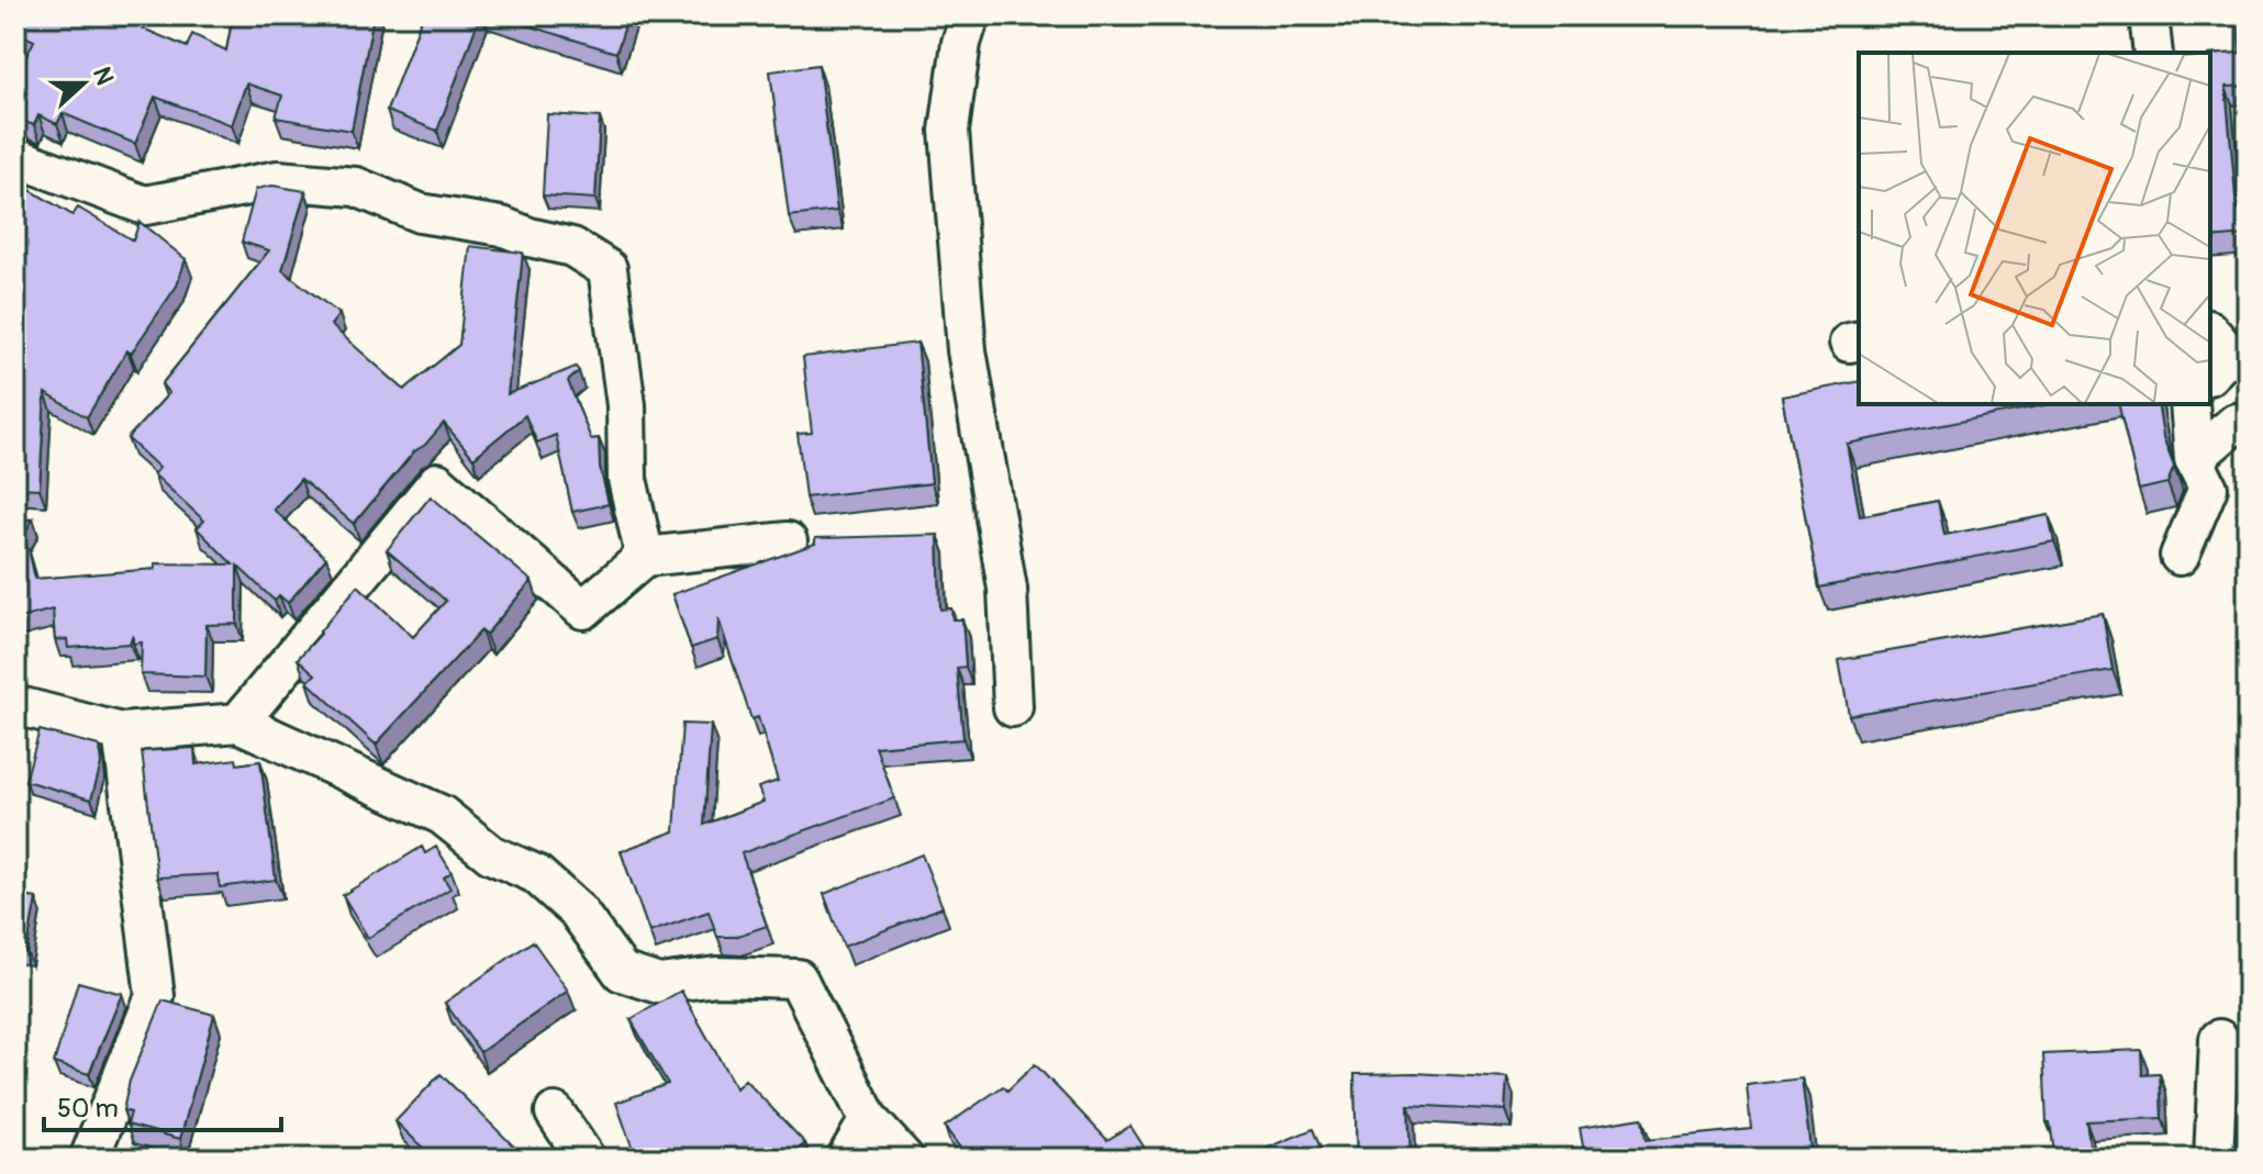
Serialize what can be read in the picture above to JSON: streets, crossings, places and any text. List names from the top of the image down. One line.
{"scale_bar":"50 m","north":"right"}
